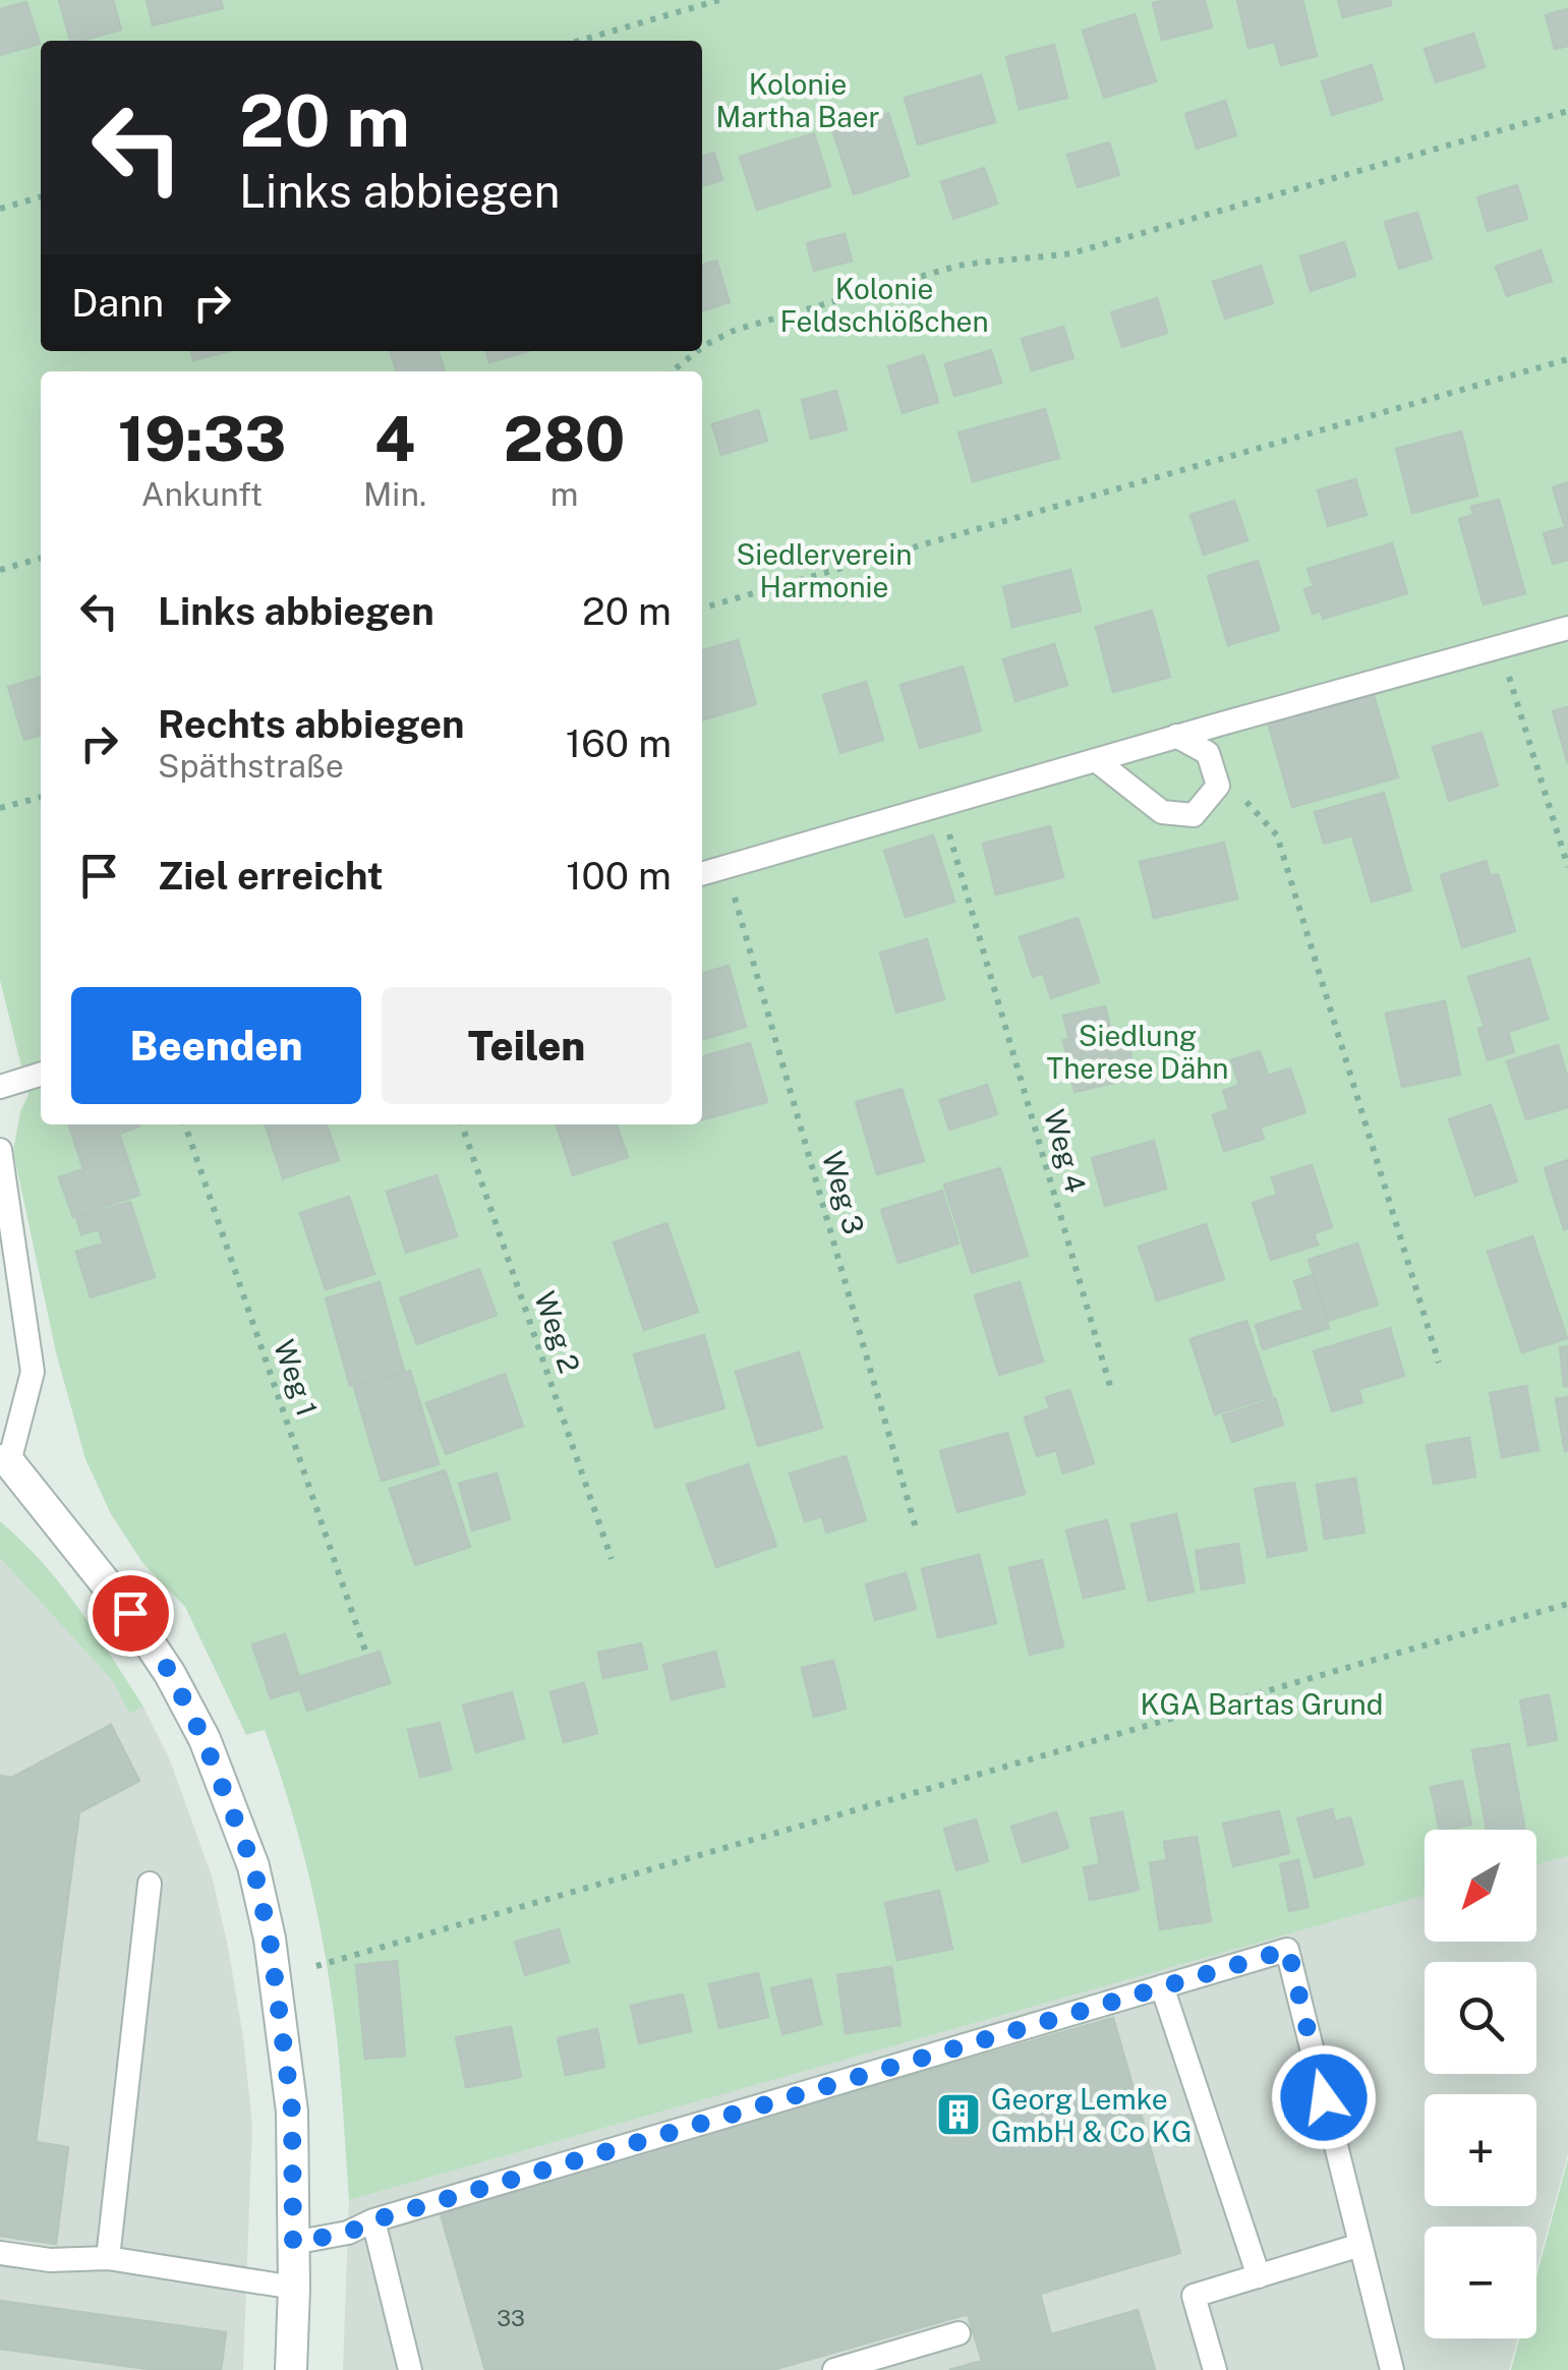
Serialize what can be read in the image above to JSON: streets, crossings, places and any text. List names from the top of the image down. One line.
{"streets":{"path":["Weg 4","Weg 3","Weg 2","Weg 1"]},"parks":["Kolonie Martha Baer","Kolonie Feldschlößchen","Siedlerverein Harmonie","Siedlung Therese Dähn","KGA Bartas Grund"],"places":{"building":["Georg Lemke GmbH & Co KG"]},"house_numbers":["33"],"north":"bottom left","page":{"turn":["20 m","Links abbiegen"],"then":"Dann","eta":["19:33","Ankunft","4","Min.","280","m"],"list":[{"name":"Links abbiegen","value":"20 m"},{"name":"Rechts abbiegen","note":"Späthstraße","value":"160 m"},{"name":"Ziel erreicht","value":"100 m"}],"buttons":["Beenden","Teilen"],"map_buttons":["+","−"]}}
